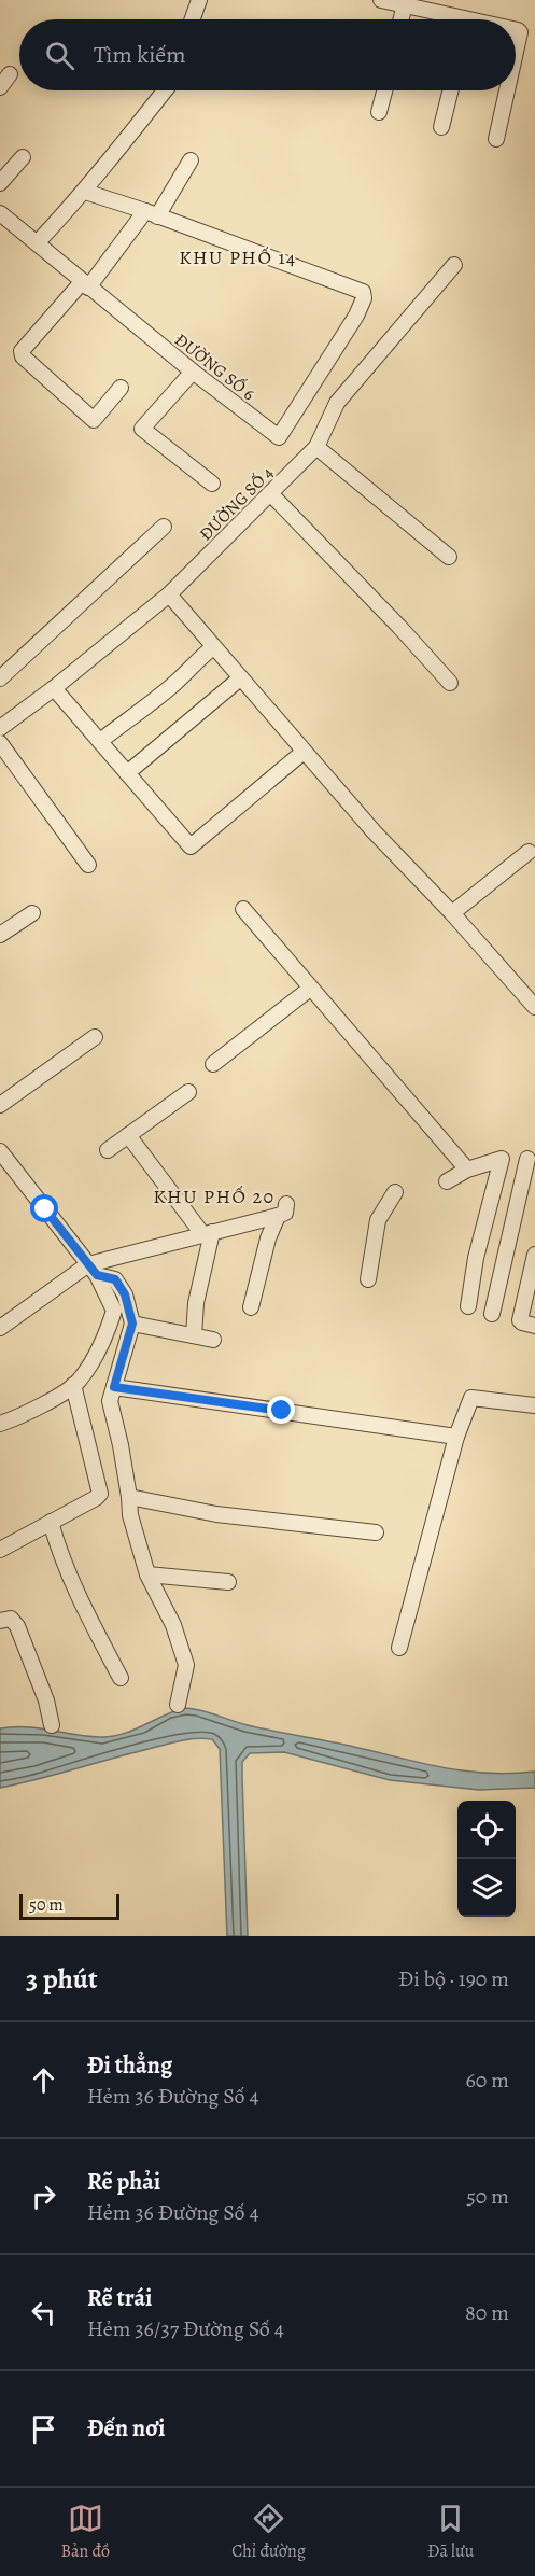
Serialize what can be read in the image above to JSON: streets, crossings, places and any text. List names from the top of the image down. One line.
{"streets":{"street":["ĐƯỜNG SỐ 6","ĐƯỜNG SỐ 4"]},"districts":["KHU PHỐ 14","KHU PHỐ 20"],"scale_bar":"50 m","page":{"search":"Tìm kiếm","scale":"50 m","heading":["3 phút","Đi bộ · 190 m"],"list":[["Đi thẳng","Hẻm 36 Đường Số 4","60 m"],["Rẽ phải","Hẻm 36 Đường Số 4","50 m"],["Rẽ trái","Hẻm 36/37 Đường Số 4","80 m"],"Đến nơi"],"nav":["Bản đồ","Chỉ đường","Đã lưu"]}}
